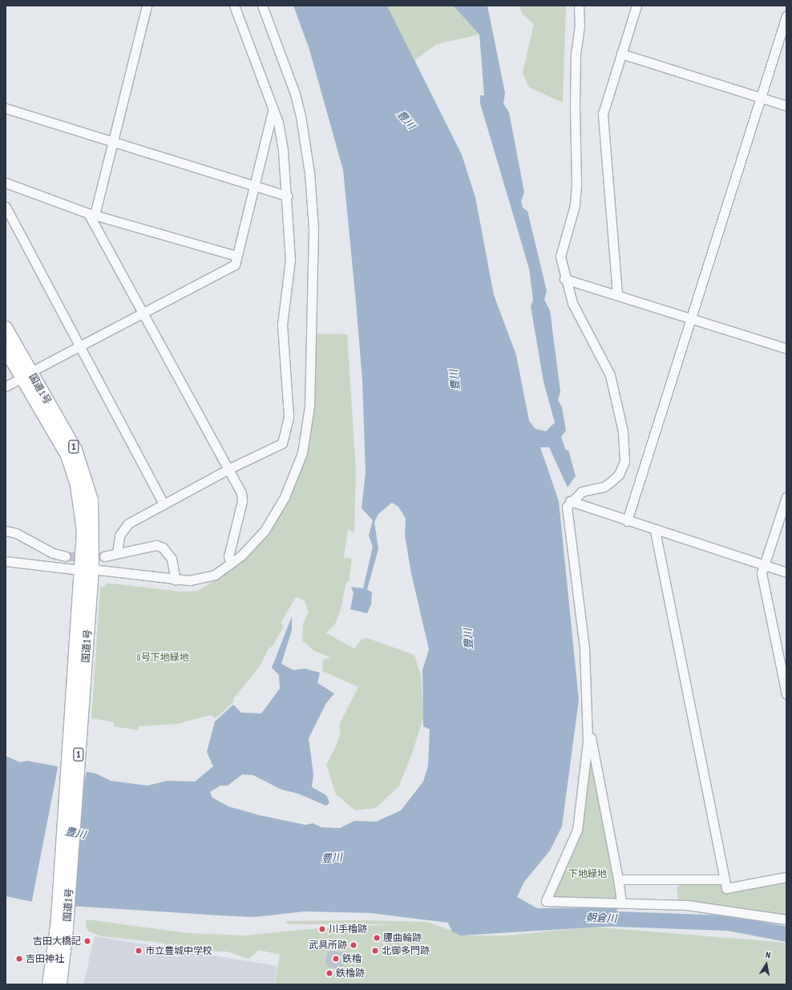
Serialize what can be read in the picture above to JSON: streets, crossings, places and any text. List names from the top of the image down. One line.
{"streets":{"highway":["国道1号","1"]},"water":["豊川","朝倉川"],"parks":["8号下地緑地","下地緑地"],"places":["川手櫓跡","腰曲輪跡","吉田大橋記","武具所跡","市立豊城中学校","北御多門跡","吉田神社","鉄櫓","鉄櫓跡"],"north":"top"}
